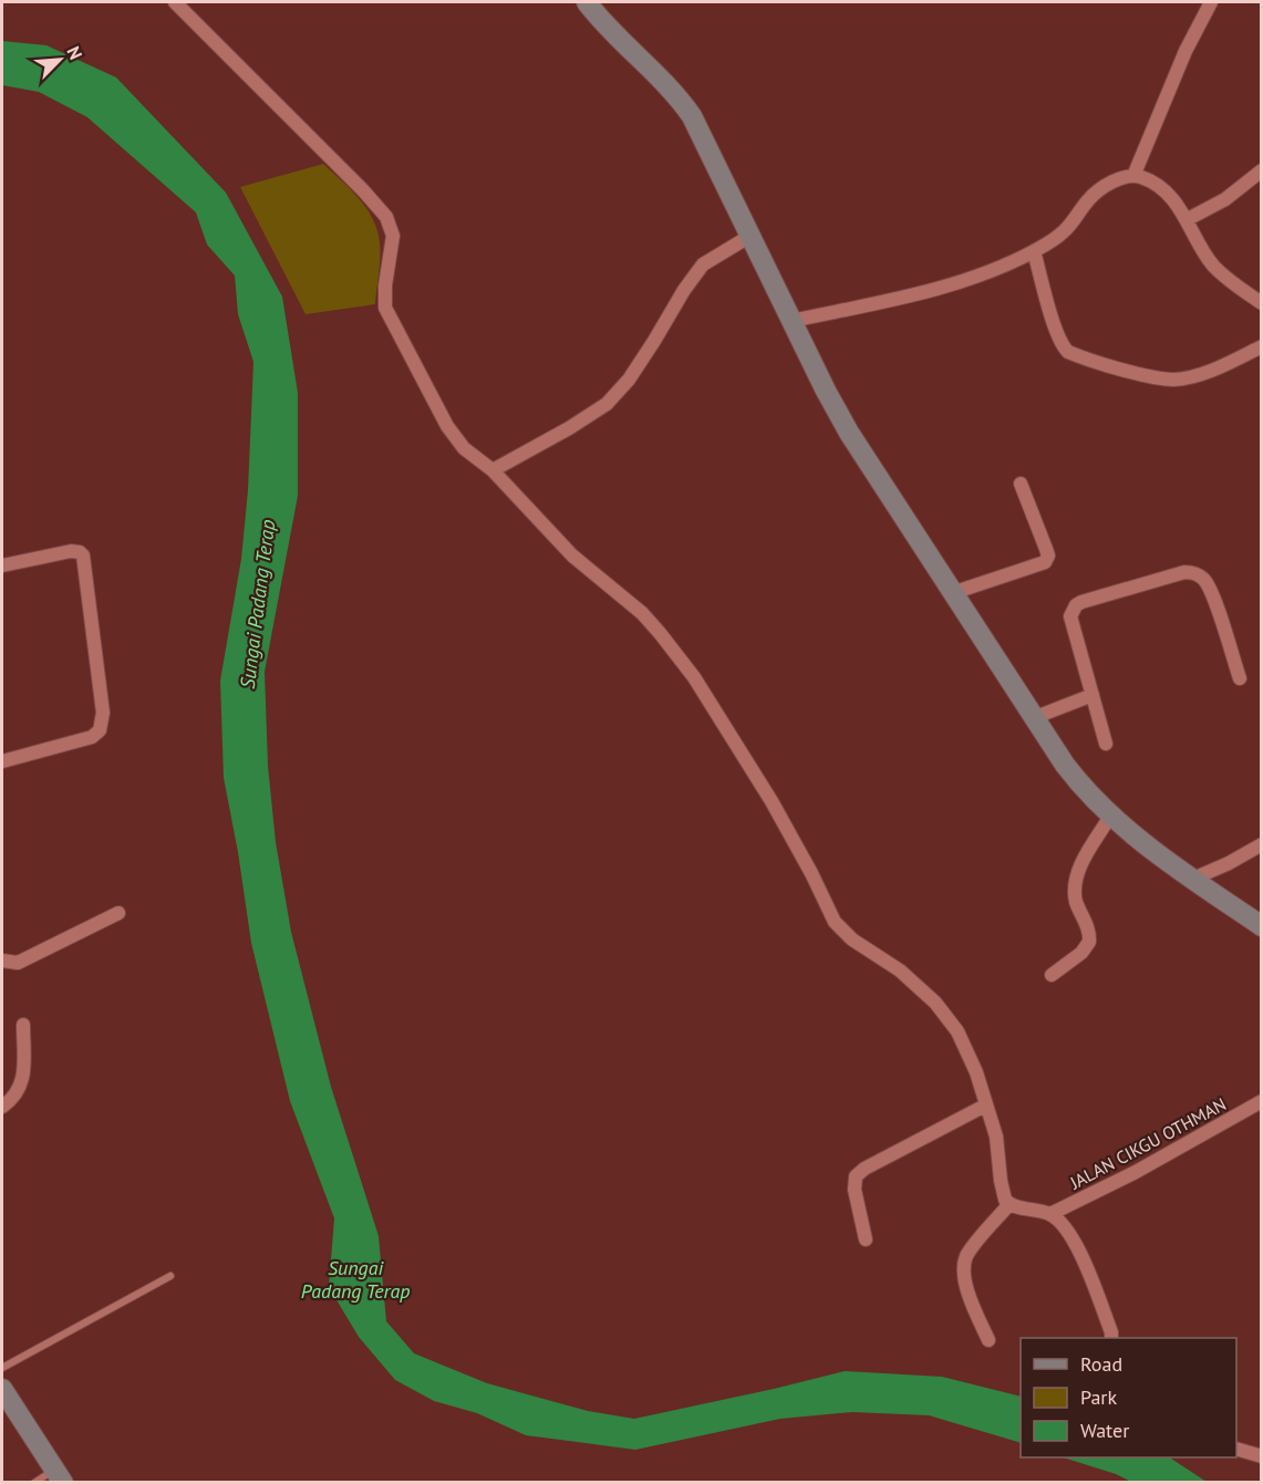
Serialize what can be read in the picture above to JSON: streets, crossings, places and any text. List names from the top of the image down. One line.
{"streets":{"street":["JALAN CIKGU OTHMAN"]},"water":["Sungai Padang Terap"],"legend":["Road","Park","Water"],"north":"top right"}
